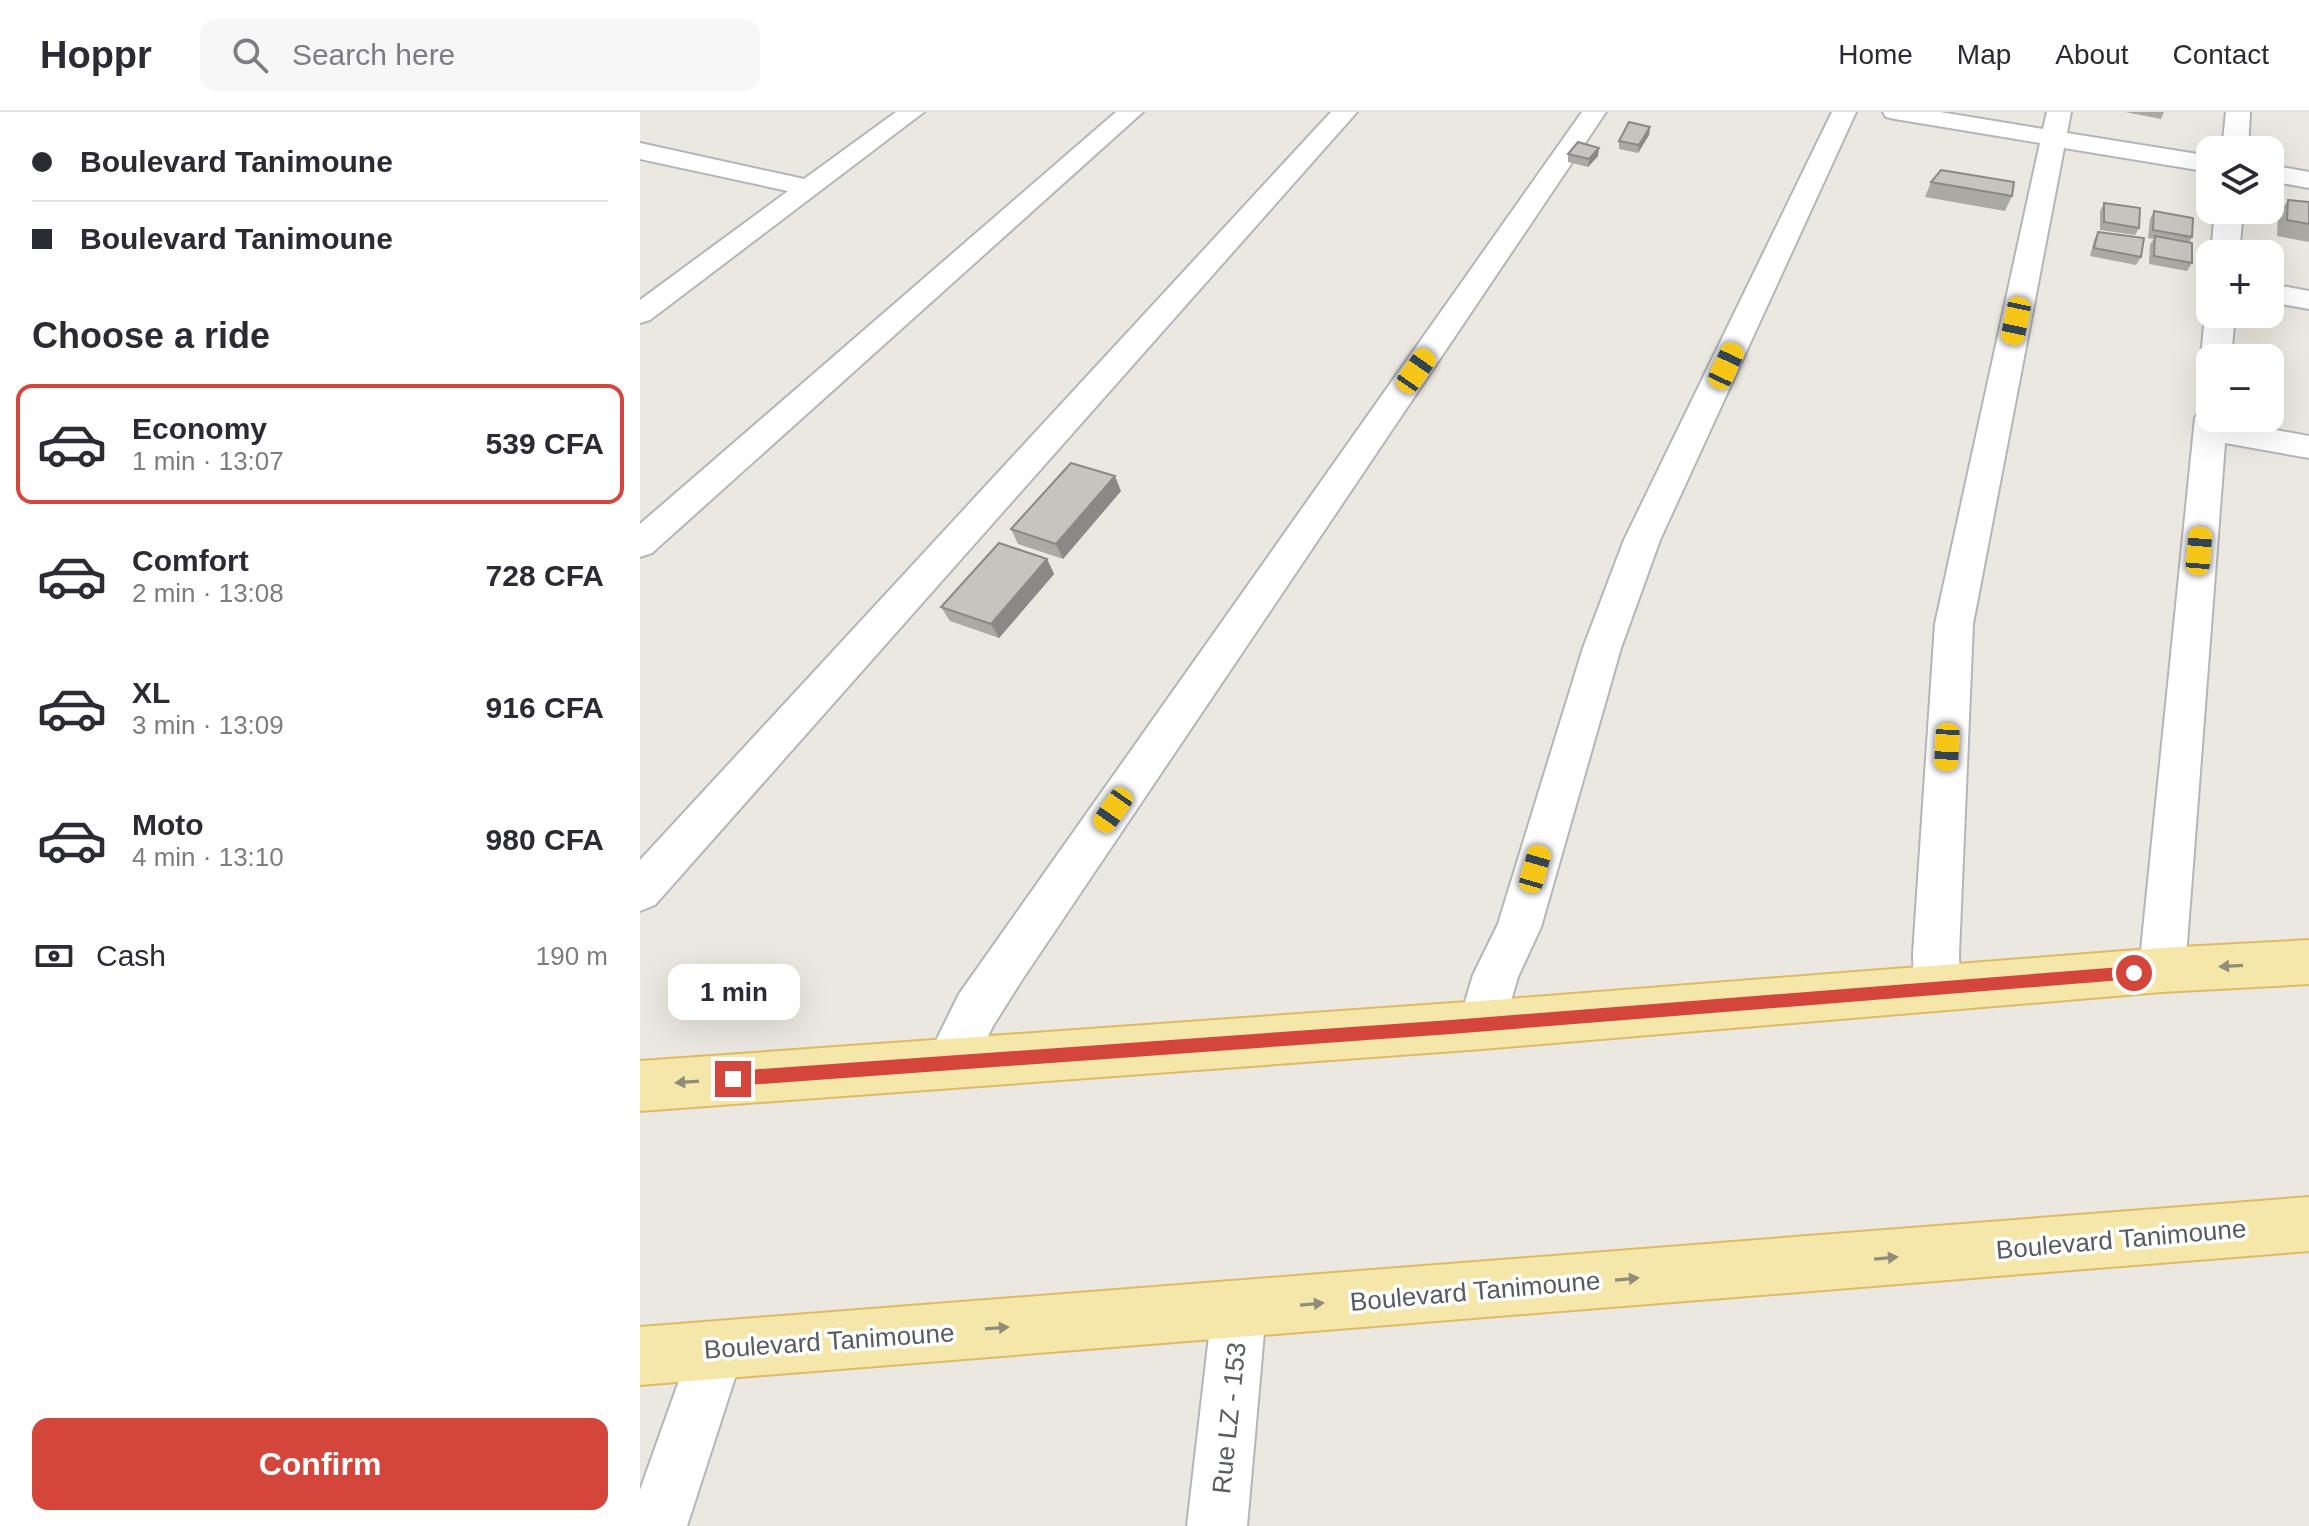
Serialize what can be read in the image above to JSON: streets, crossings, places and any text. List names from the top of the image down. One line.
{"streets":{"main road":["Boulevard Tanimoune"],"street":["Rue LZ - 153"]},"crossings":[["Boulevard Tanimoune","Rue LZ - 153"]],"page":{"header":"Hoppr","search":"Search here","nav":["Home","Map","About","Contact"],"banner":["Boulevard Tanimoune","Boulevard Tanimoune"],"map_buttons":["+","−"],"heading":"Choose a ride","list":[{"name":"Economy","note":"1 min · 13:07","value":"539 CFA"},{"name":"Comfort","note":"2 min · 13:08","value":"728 CFA"},{"name":"XL","note":"3 min · 13:09","value":"916 CFA"},{"name":"Moto","note":"4 min · 13:10","value":"980 CFA"}],"pay":["Cash","190 m"],"bubble":"1 min","buttons":"Confirm"}}
